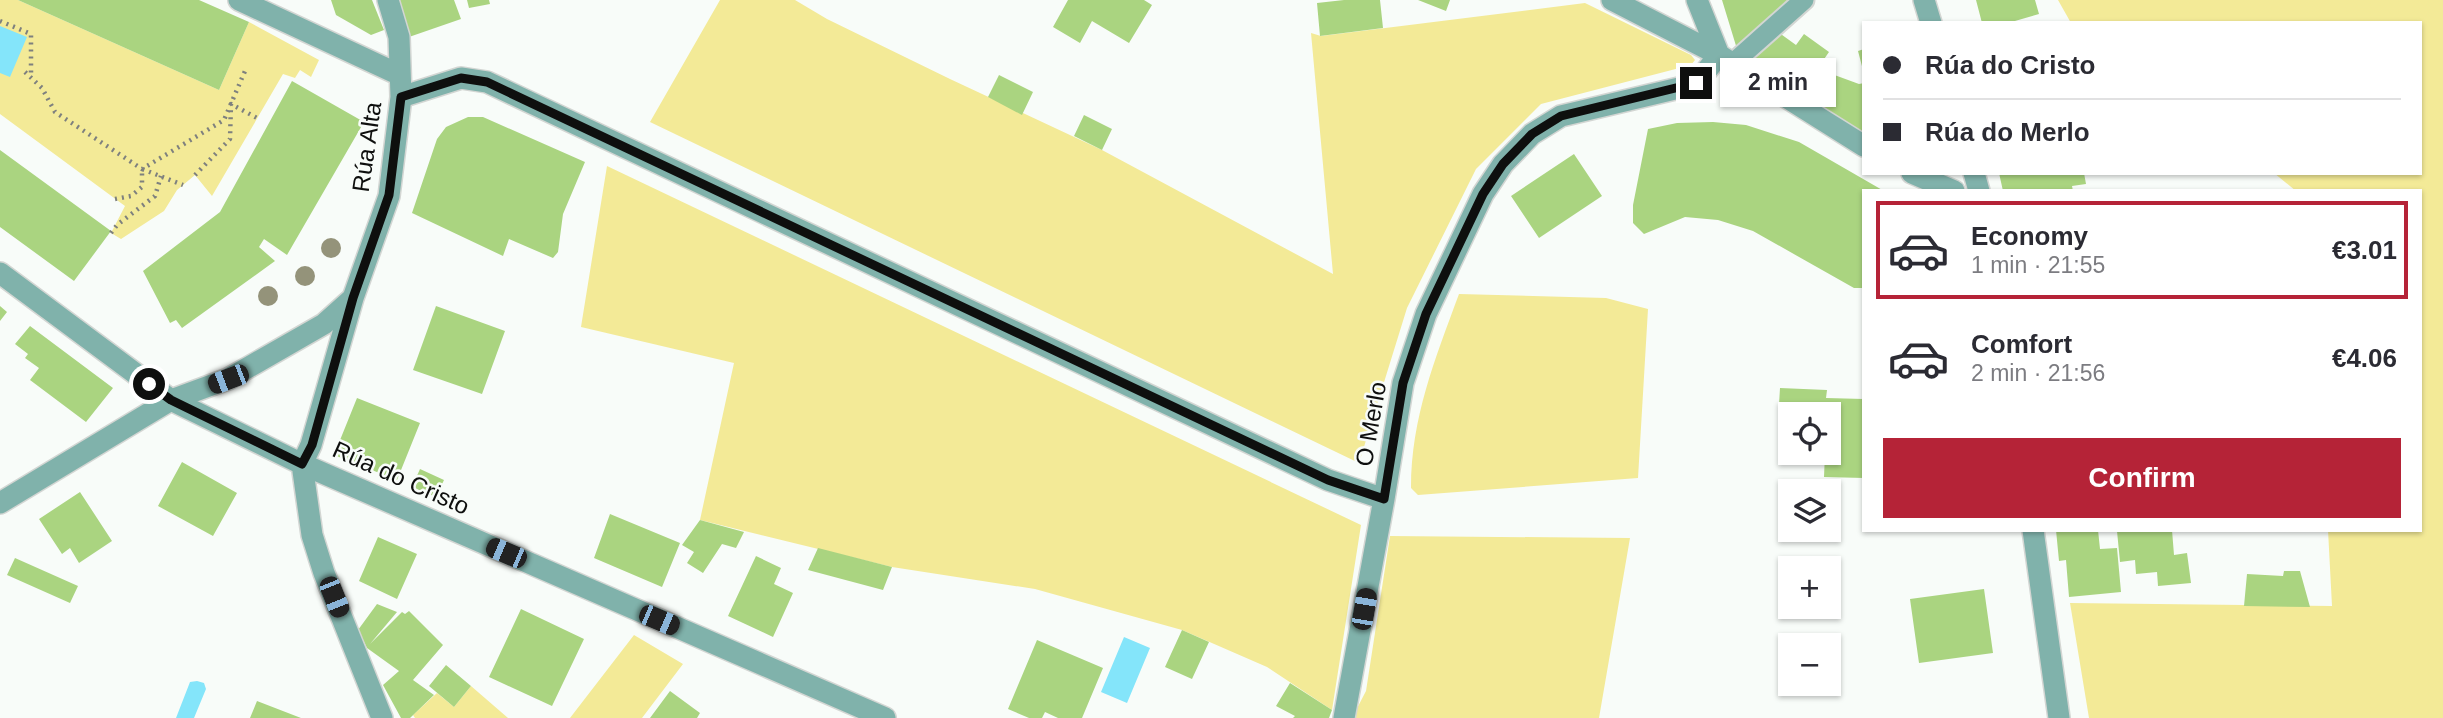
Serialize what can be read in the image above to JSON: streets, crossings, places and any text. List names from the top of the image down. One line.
{"streets":{"street":["Rúa Alta","O Merlo","Rúa do Cristo"]},"crossings":[["Rúa Alta","Rúa do Cristo"]],"page":{"banner":["Rúa do Cristo","Rúa do Merlo"],"bubble":"2 min","list":[{"name":"Economy","note":"1 min · 21:55","value":"€3.01"},{"name":"Comfort","note":"2 min · 21:56","value":"€4.06"}],"map_buttons":["+","−"],"buttons":"Confirm"}}
